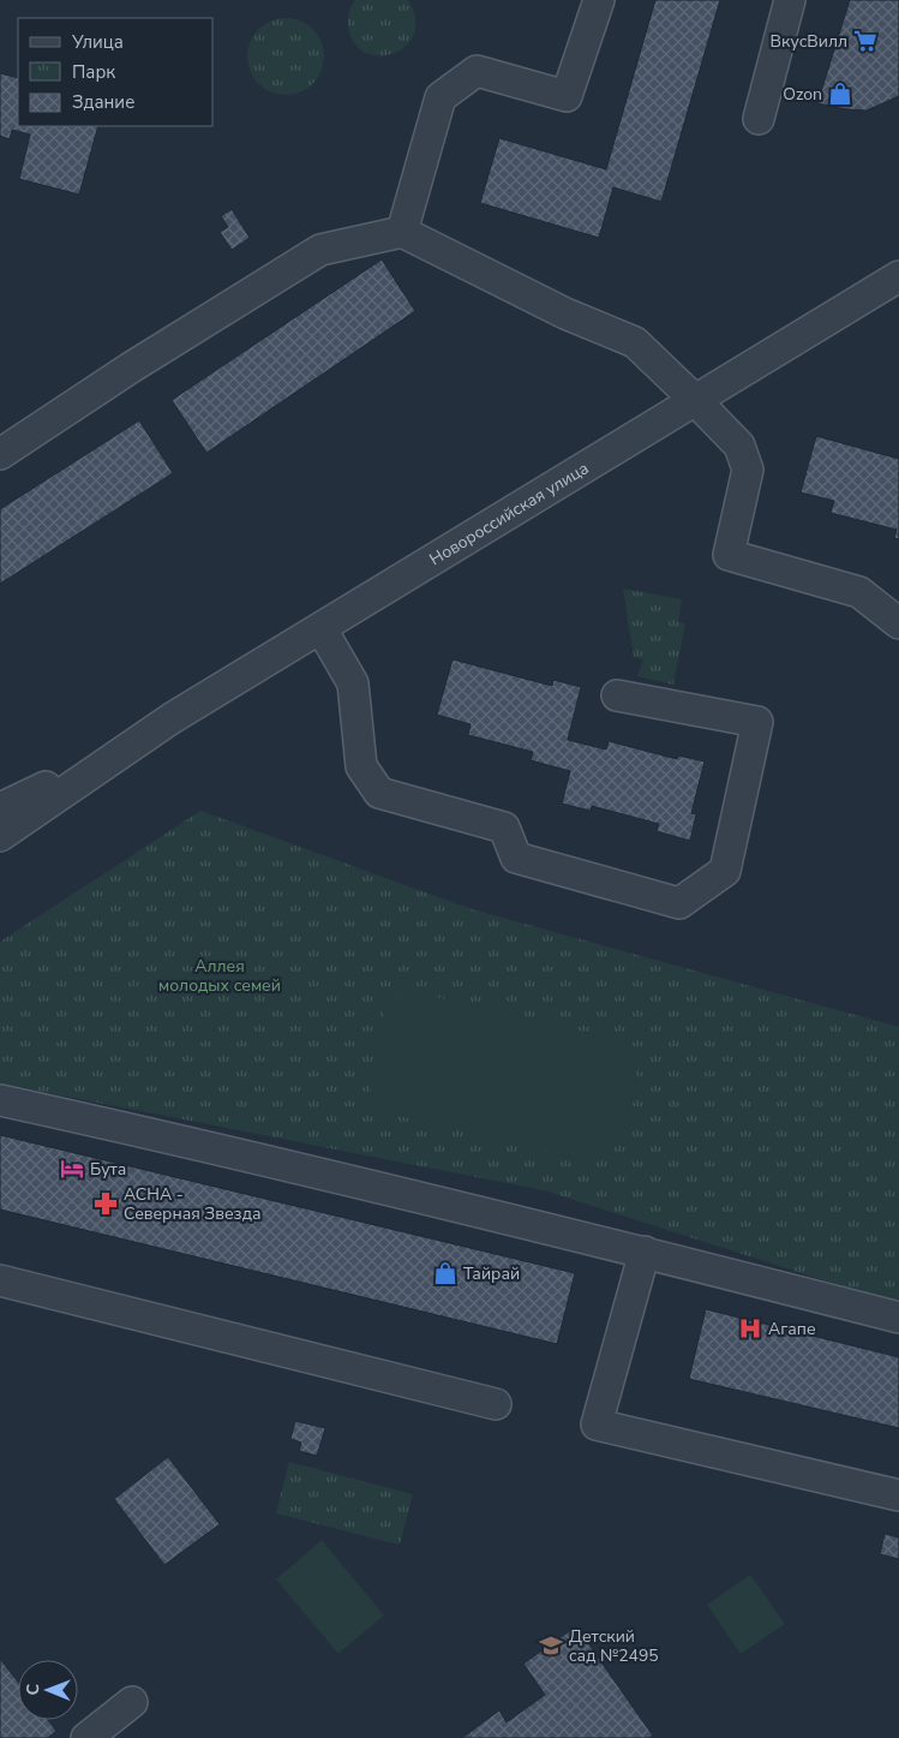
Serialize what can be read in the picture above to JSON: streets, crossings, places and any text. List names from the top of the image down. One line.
{"streets":{"street":["Новороссийская улица"]},"parks":["Аллея молодых семей"],"places":{"supermarket":["ВкусВилл"],"shop":["Ozon","Тайрай"],"hotel":["Бута"],"pharmacy":["АСНА - Северная Звезда"],"hospital":["Агапе"],"school or university":["Детский сад №2495"]},"legend":["Улица","Парк","Здание"],"north":"left"}
